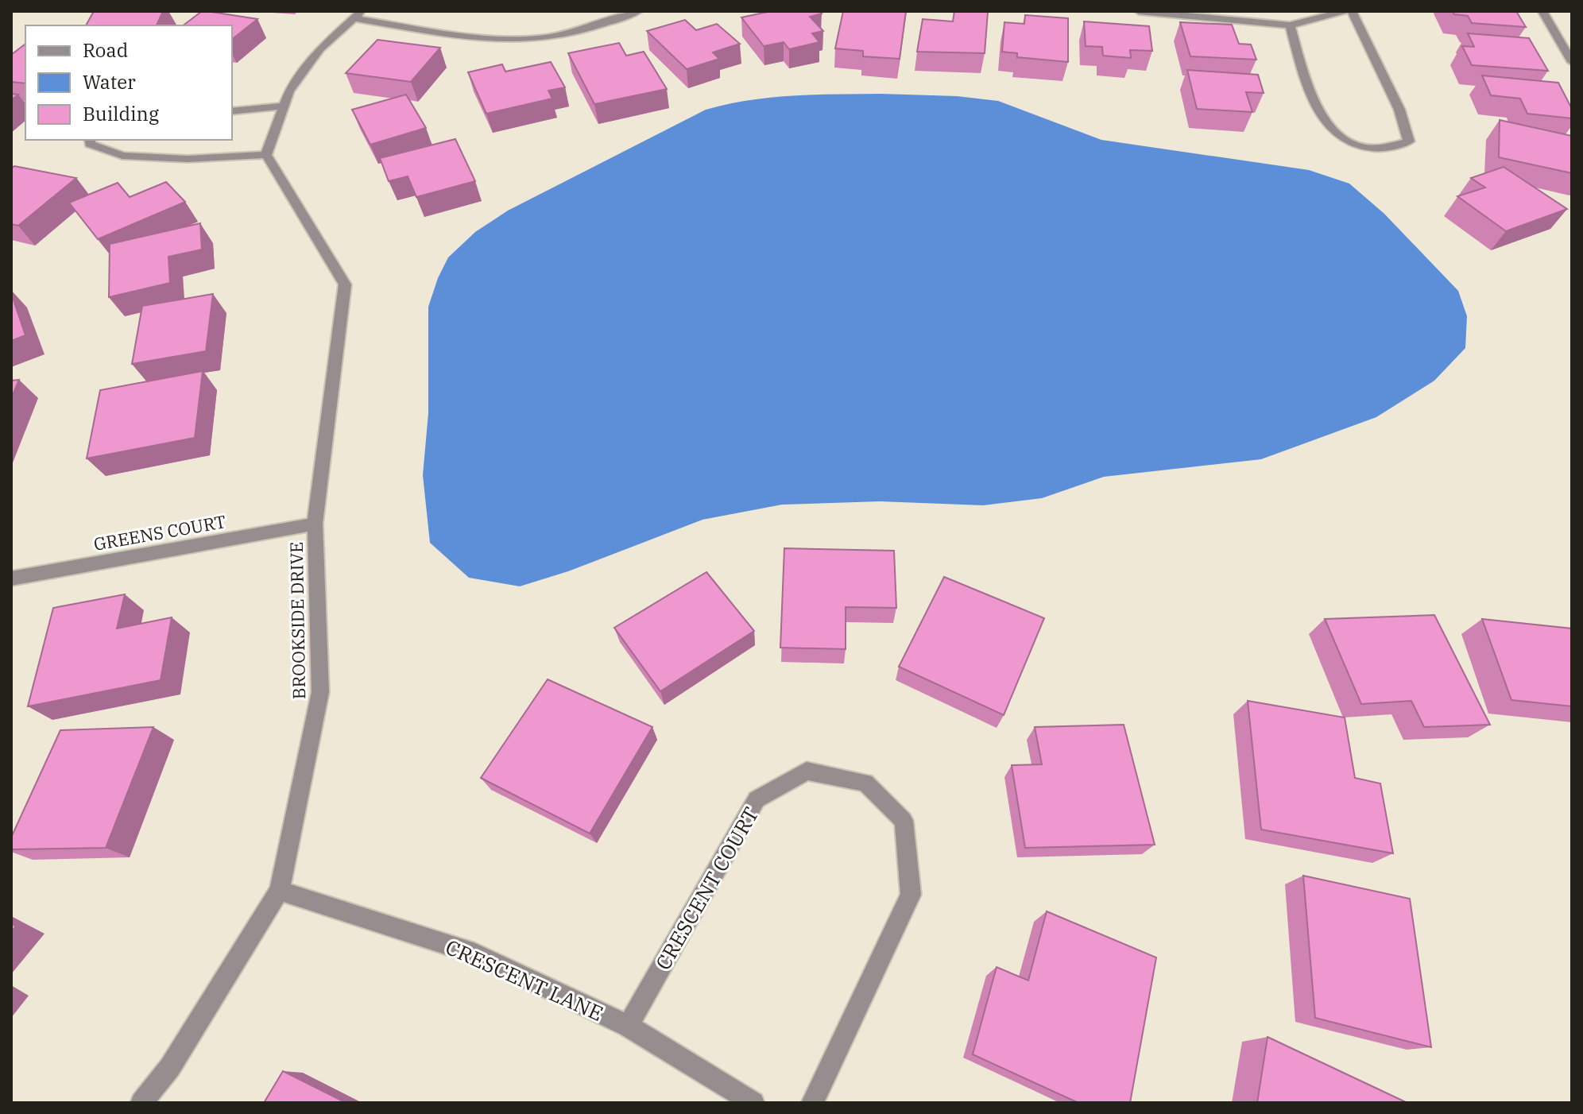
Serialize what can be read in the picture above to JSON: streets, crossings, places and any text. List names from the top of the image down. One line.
{"streets":{"street":["GREENS COURT","BROOKSIDE DRIVE","CRESCENT COURT","CRESCENT LANE"]},"crossings":[["GREENS COURT","BROOKSIDE DRIVE"],["BROOKSIDE DRIVE","CRESCENT LANE"],["CRESCENT COURT","CRESCENT LANE"]],"legend":["Road","Water","Building"]}
